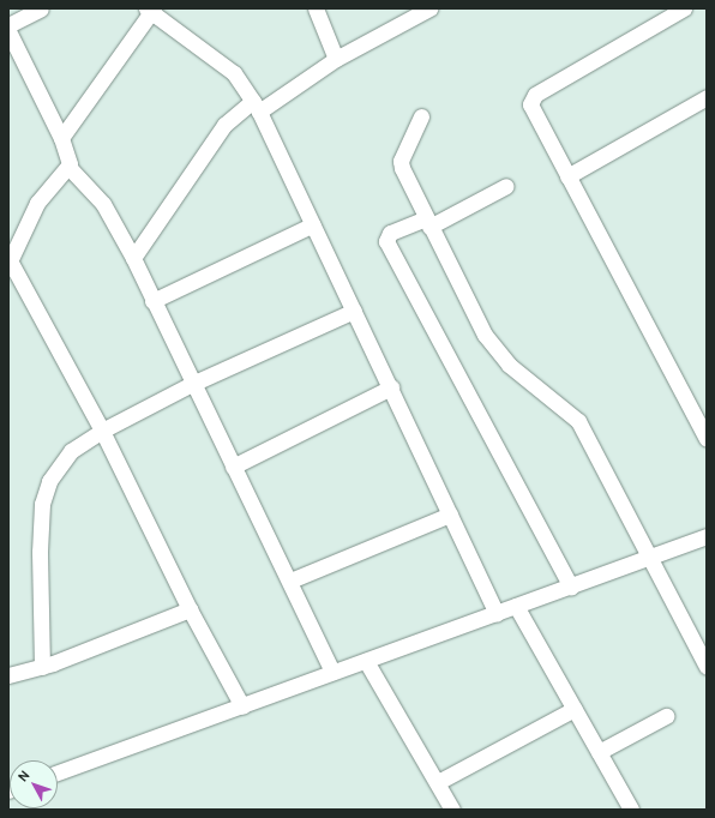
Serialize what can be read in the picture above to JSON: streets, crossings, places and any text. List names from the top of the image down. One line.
{"north":"top left"}
